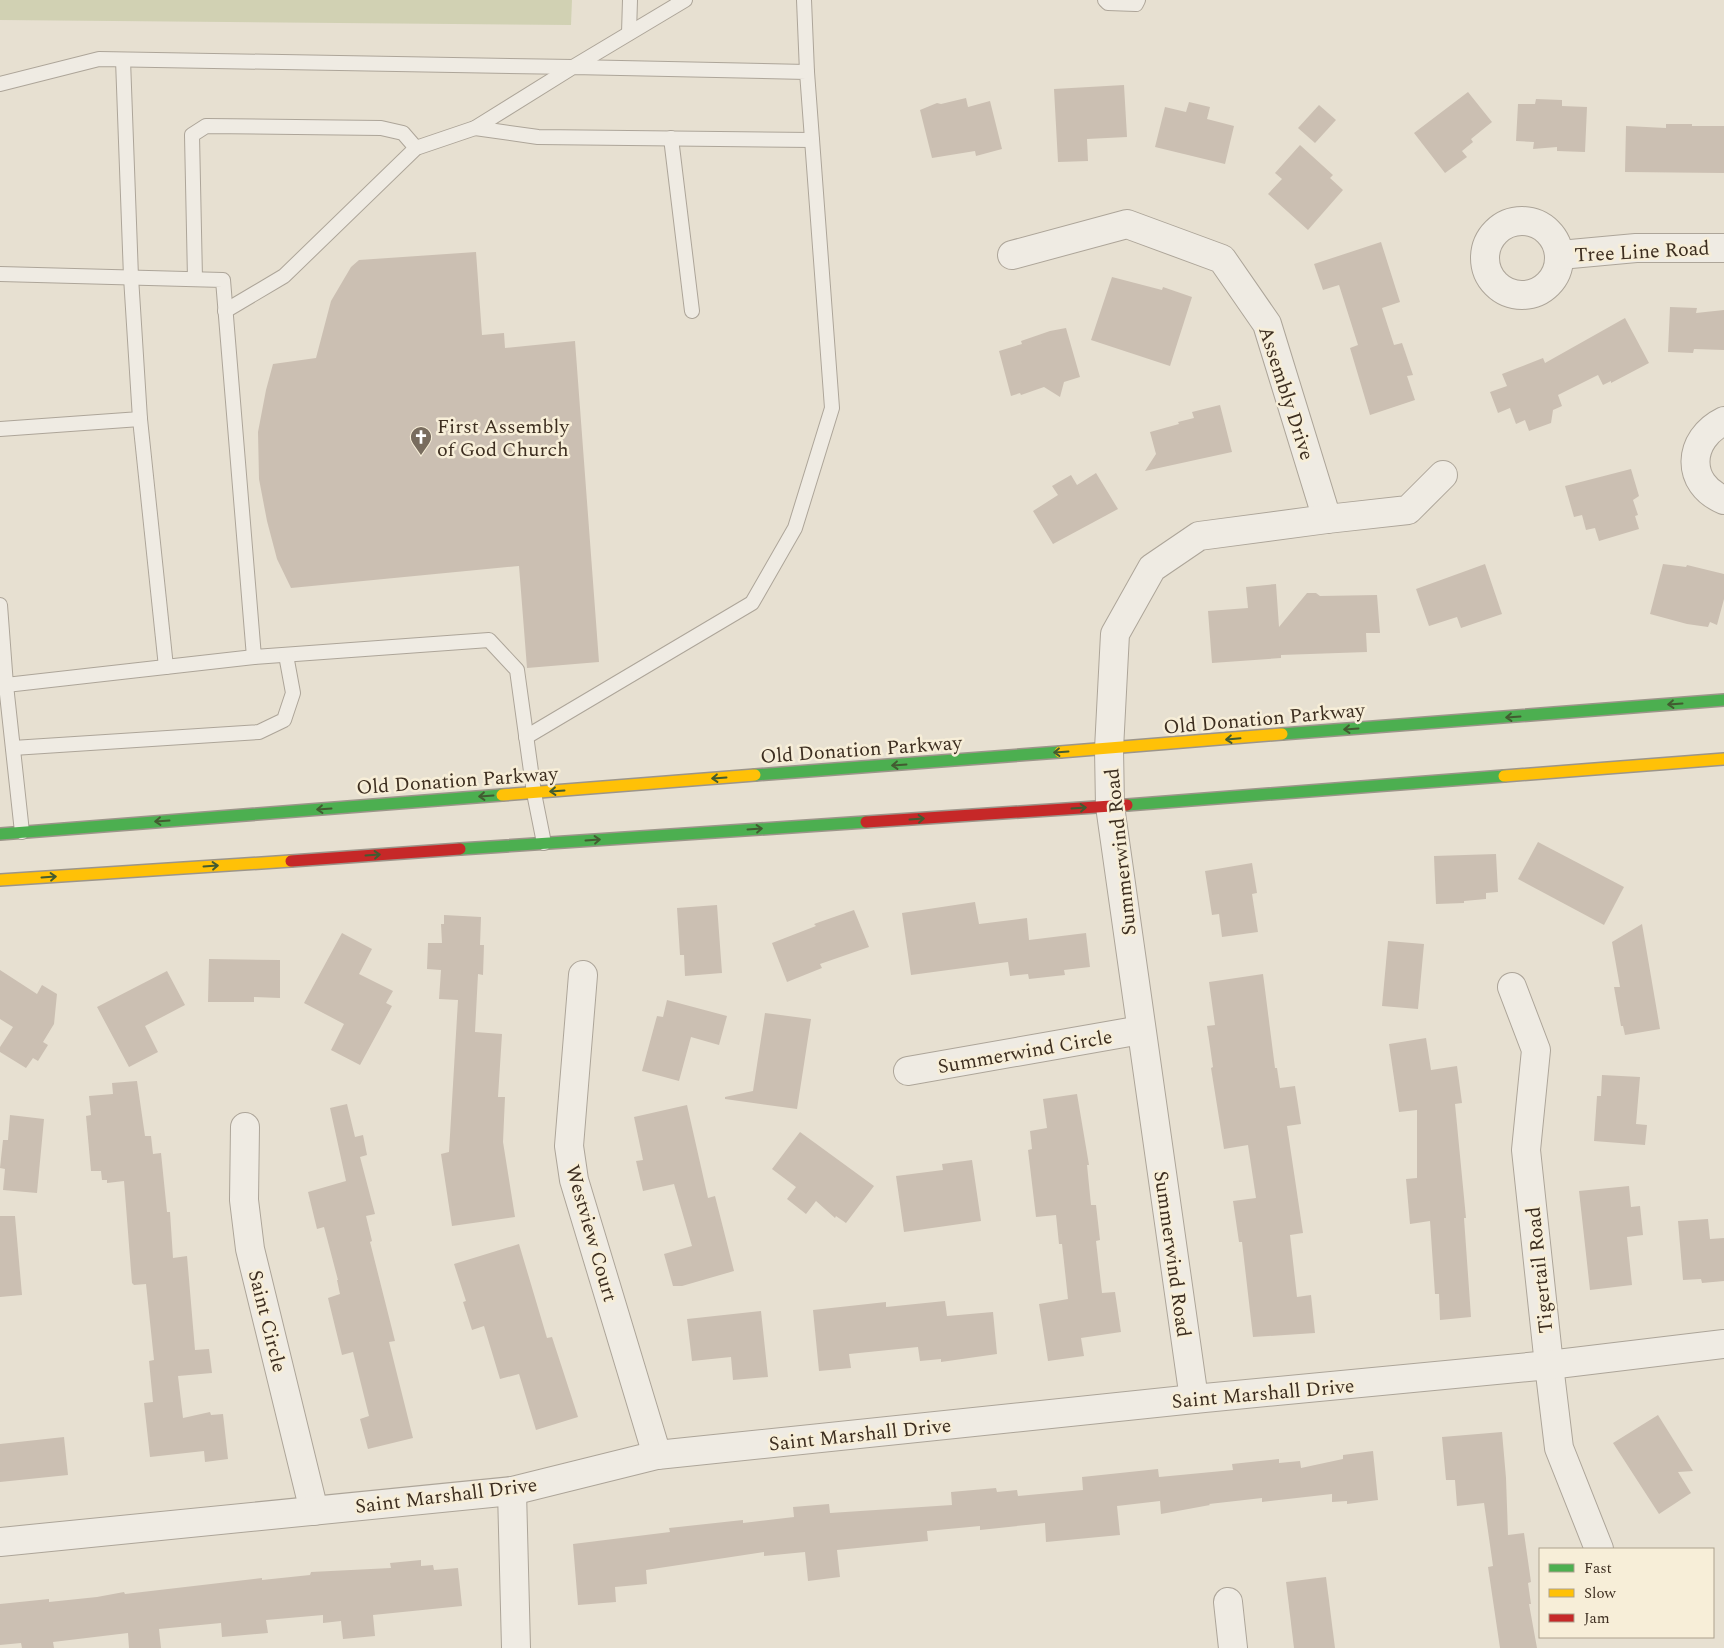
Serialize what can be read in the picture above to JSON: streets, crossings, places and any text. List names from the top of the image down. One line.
{"streets":{"street":["Tree Line Road","Assembly Drive","Old Donation Parkway","Summerwind Road","Summerwind Circle","Westview Court","Tigertail Road","Saint Circle","Saint Marshall Drive"]},"crossings":[["Assembly Drive","Summerwind Road"],["Old Donation Parkway","Summerwind Road"],["Summerwind Road","Summerwind Circle"],["Summerwind Road","Saint Marshall Drive"],["Westview Court","Saint Marshall Drive"],["Tigertail Road","Saint Marshall Drive"],["Saint Circle","Saint Marshall Drive"]],"places":{"church":["First Assembly of God Church"]},"legend":["Fast","Slow","Jam"]}
